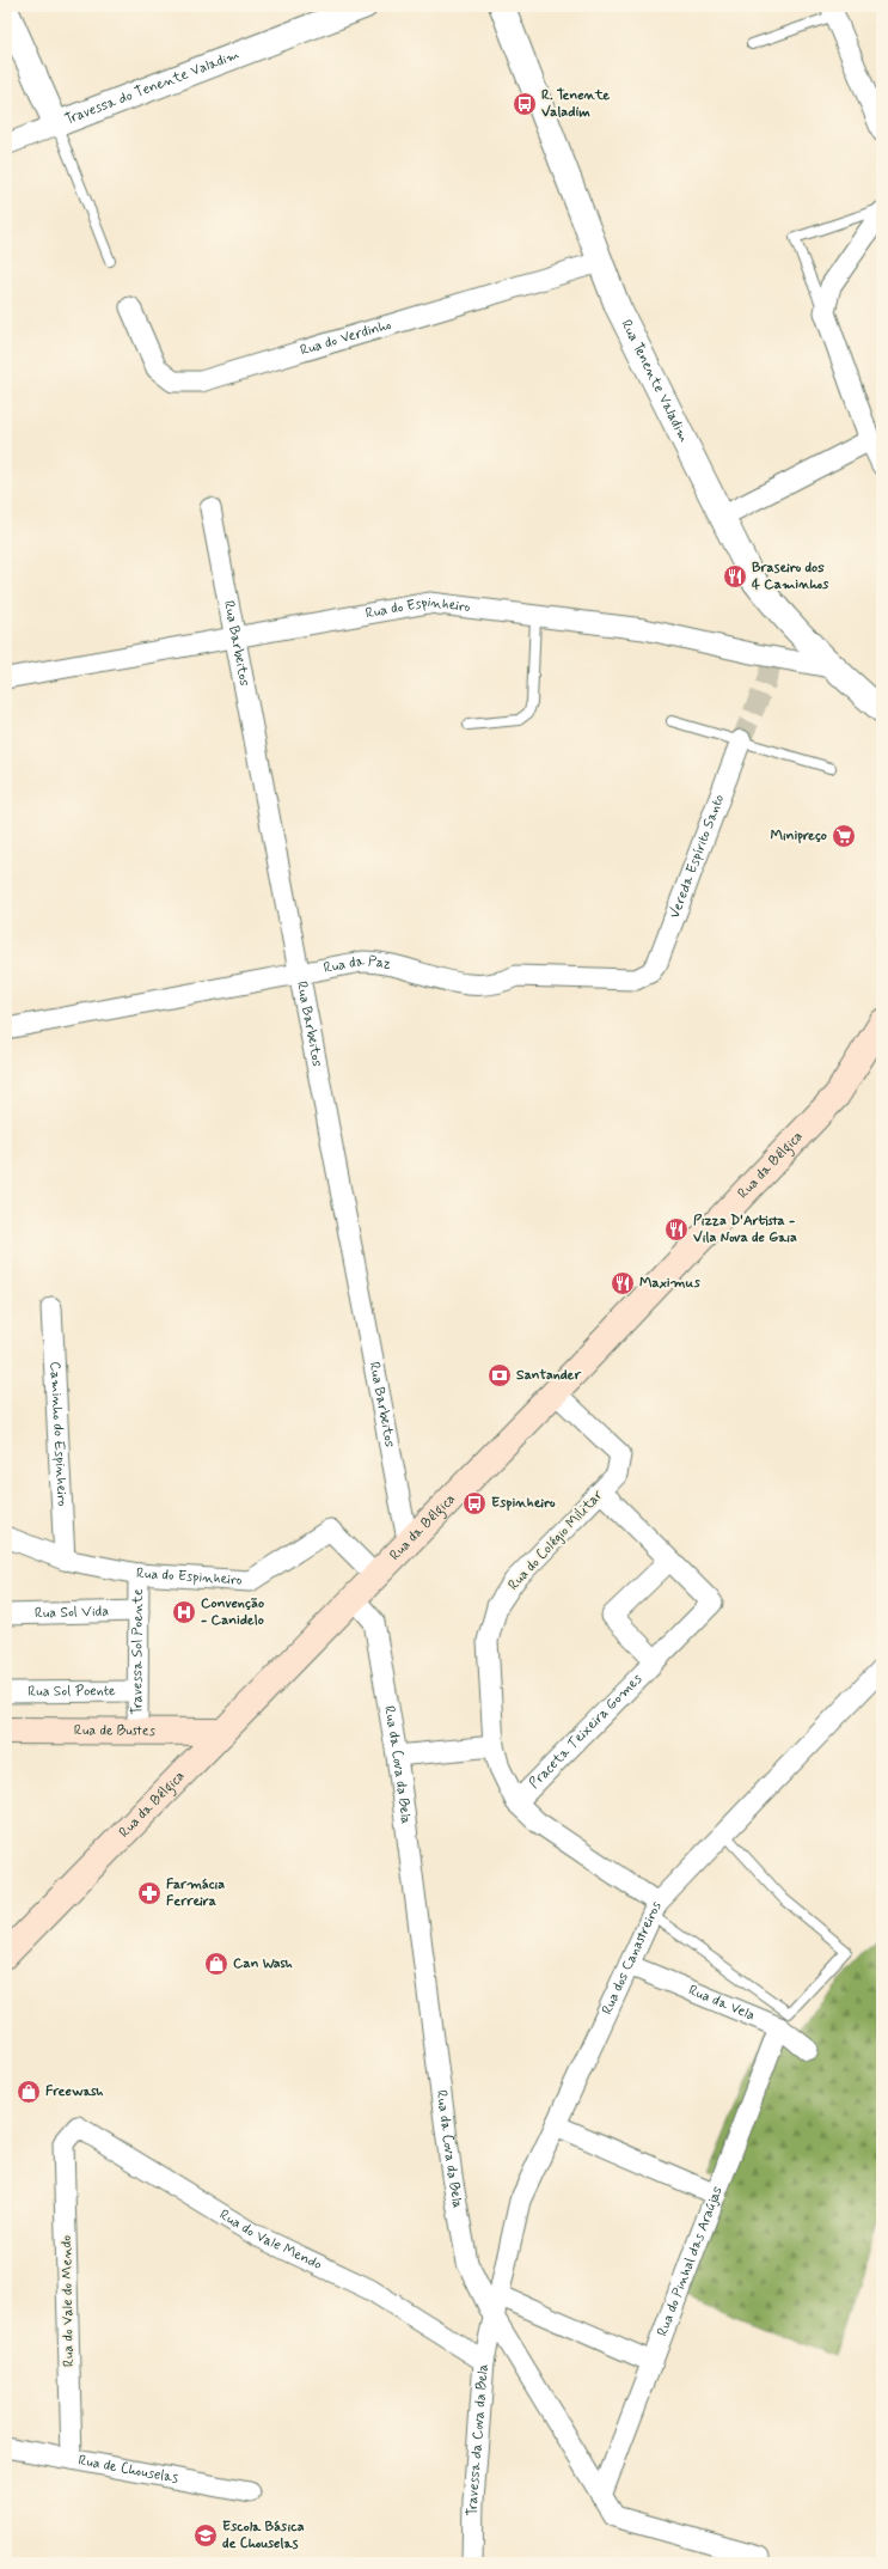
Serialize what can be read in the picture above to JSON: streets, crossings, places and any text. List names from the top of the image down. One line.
{"streets":{"main road":["Rua da Bélgica","Rua de Bustes"],"street":["Travessa do Tenente Valadim","Rua do Verdinho","Rua Tenente Valadim","Rua do Espinheiro","Rua Barbeitos","Vereda Espírito Santo","Rua da Paz","Caminho do Espinheiro","Rua do Colégio Militar","Rua Sol Vida","Travessa Sol Poente","Rua Sol Poente","Praceta Teixeira Gomes","Rua da Cova da Bela","Rua dos Canastreiros","Rua da Vela","Rua do Vale Mendo","Rua do Pinhal das Araújas","Rua do Vale do Mendo","Travessa da Cova da Bela","Rua de Chouselas"]},"crossings":[["Rua do Verdinho","Rua Tenente Valadim"],["Rua Tenente Valadim","Rua do Espinheiro"],["Rua do Espinheiro","Rua Barbeitos"],["Rua do Espinheiro","Rua da Bélgica"],["Rua do Espinheiro","Caminho do Espinheiro"],["Rua do Espinheiro","Travessa Sol Poente"],["Rua Barbeitos","Rua da Paz"],["Rua Barbeitos","Rua da Bélgica"],["Vereda Espírito Santo","Rua da Paz"],["Rua da Bélgica","Rua do Colégio Militar"],["Rua da Bélgica","Rua de Bustes"],["Rua da Bélgica","Rua da Cova da Bela"],["Rua do Colégio Militar","Praceta Teixeira Gomes"],["Rua do Colégio Militar","Rua dos Canastreiros"],["Rua Sol Vida","Travessa Sol Poente"],["Travessa Sol Poente","Rua Sol Poente"],["Travessa Sol Poente","Rua de Bustes"],["Rua da Cova da Bela","Rua dos Canastreiros"],["Rua da Cova da Bela","Rua do Pinhal das Araújas"],["Rua da Cova da Bela","Travessa da Cova da Bela"],["Rua dos Canastreiros","Rua da Vela"],["Rua dos Canastreiros","Travessa da Cova da Bela"],["Rua da Vela","Rua do Pinhal das Araújas"],["Rua do Vale Mendo","Rua do Vale do Mendo"],["Rua do Vale Mendo","Travessa da Cova da Bela"],["Rua do Vale do Mendo","Rua de Chouselas"]],"places":{"bus stop":["R. Tenente Valadim","Espinheiro"],"restaurant":["Braseiro dos 4 Caminhos","Pizza D'Artista - Vila Nova de Gaia","Maximus"],"supermarket":["Minipreço"],"bank":["Santander"],"hospital":["Convenção - Canidelo"],"pharmacy":["Farmácia Ferreira"],"shop":["Can Wash","Freewash"],"school or university":["Escola Básica de Chouselas"]}}
